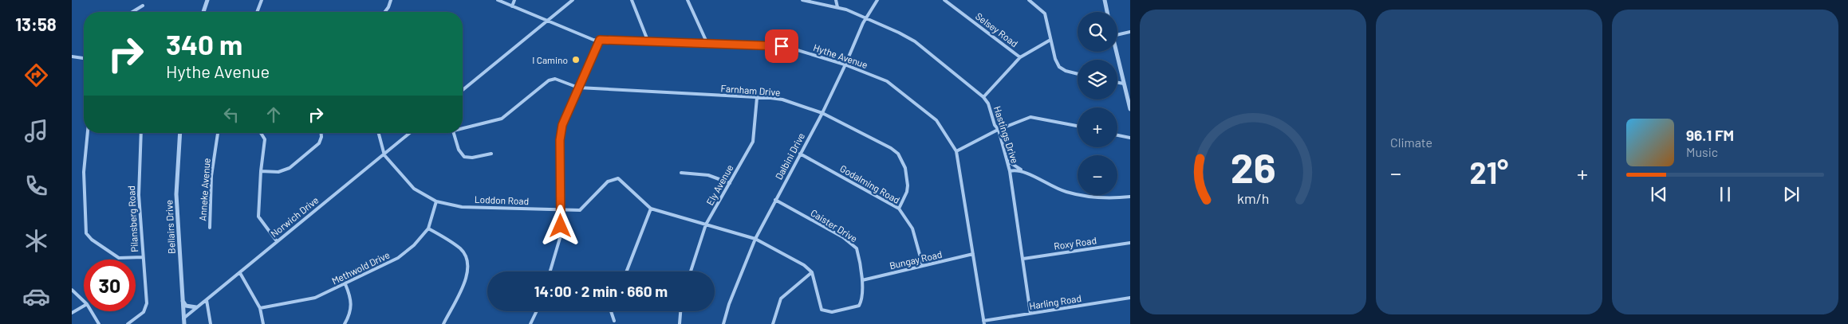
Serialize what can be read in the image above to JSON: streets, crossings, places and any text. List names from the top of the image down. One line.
{"streets":{"street":["Selsey Road","Hythe Avenue","Farnham Drive","Hastings Drive","Dalbini Drive","Godalming Road","Ely Avenue","Anneke Avenue","Loddon Road","Norwich Drive","Pilansberg Road","Caister Drive","Bellairs Drive","Roxy Road","Bungay Road","Methwold Drive","Harling Road"]},"crossings":[["Hythe Avenue","Dalbini Drive"],["Hythe Avenue","Bungay Road"],["Hythe Avenue","Harling Road"],["Farnham Drive","Dalbini Drive"],["Farnham Drive","Godalming Road"],["Farnham Drive","Ely Avenue"],["Hastings Drive","Dalbini Drive"],["Hastings Drive","Roxy Road"],["Hastings Drive","Harling Road"],["Dalbini Drive","Godalming Road"],["Dalbini Drive","Loddon Road"],["Dalbini Drive","Caister Drive"],["Godalming Road","Bungay Road"],["Ely Avenue","Loddon Road"],["Loddon Road","Norwich Drive"],["Loddon Road","Caister Drive"],["Loddon Road","Methwold Drive"],["Norwich Drive","Bellairs Drive"],["Caister Drive","Bungay Road"]],"places":["I Camino"],"page":{"tabs":"13:58","tile":"Climate","map_buttons":["+","−"],"turn":["340 m","Hythe Avenue"],"song":["96.1 FM","Music"],"heat":["−","21°","+"],"limit":"30","trip":"14:00 · 2 min · 660 m","gauge":["26","km/h"]}}
